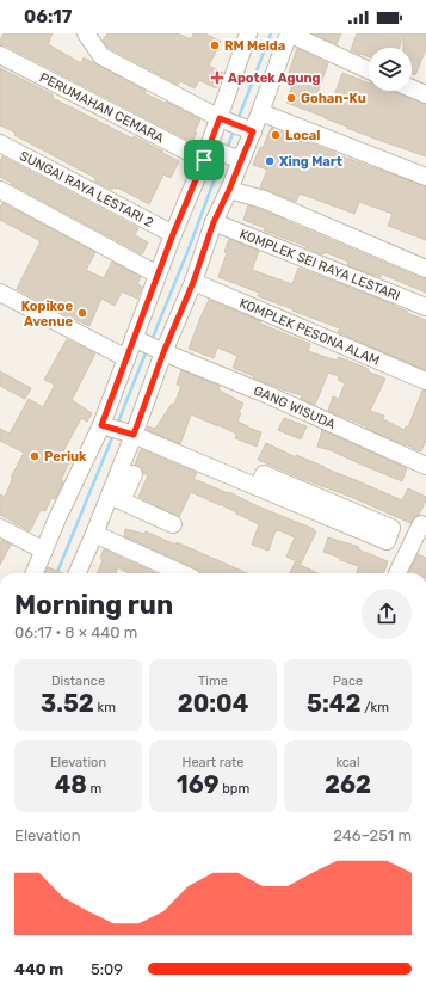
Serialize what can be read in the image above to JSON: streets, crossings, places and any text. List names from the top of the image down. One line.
{"streets":{"street":["PERUMAHAN CEMARA","SUNGAI RAYA LESTARI 2","KOMPLEK SEI RAYA LESTARI","KOMPLEK PESONA ALAM","GANG WISUDA"]},"places":{"other":["RM Melda","Gohan-Ku","Local","Xing Mart","Kopikoe Avenue","Periuk"],"health":["Apotek Agung"]},"page":{"status":"06:17","heading":["Morning run","06:17 · 8 × 440 m"],"stats":[["Distance","3.52 km"],["Time","20:04"],["Pace","5:42 /km"],["Elevation","48 m"],["Heart rate","169 bpm"],["kcal","262"]],"chart":["Elevation","246–251 m"],"list":[{"name":"440 m","note":"5:09"}]}}
